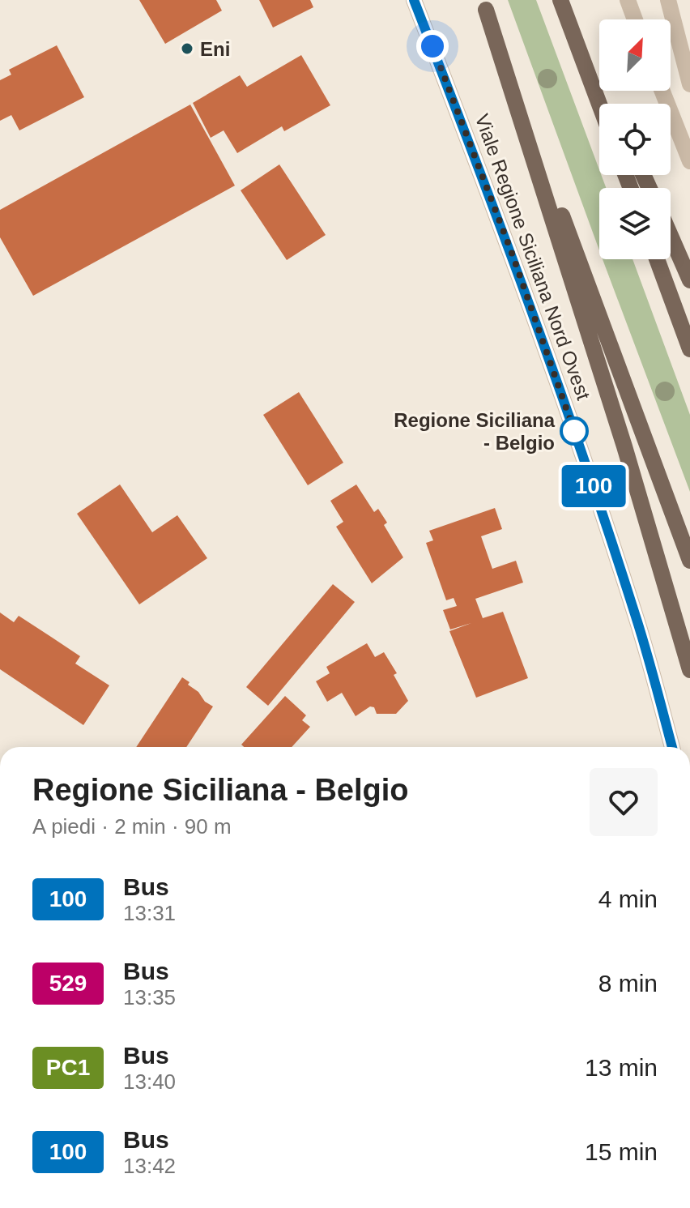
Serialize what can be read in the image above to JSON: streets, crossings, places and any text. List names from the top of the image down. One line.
{"streets":{"street":["Viale Regione Siciliana Nord Ovest"]},"places":["Eni","Regione Siciliana - Belgio"],"lines":["bus line 100"],"north":"top right","page":{"on_map":"100","heading":["Regione Siciliana - Belgio","A piedi · 2 min · 90 m"],"list":[{"mark":"100","name":"Bus","note":"13:31","value":"4 min"},{"mark":"529","name":"Bus","note":"13:35","value":"8 min"},{"mark":"PC1","name":"Bus","note":"13:40","value":"13 min"},{"mark":"100","name":"Bus","note":"13:42","value":"15 min"}]}}
